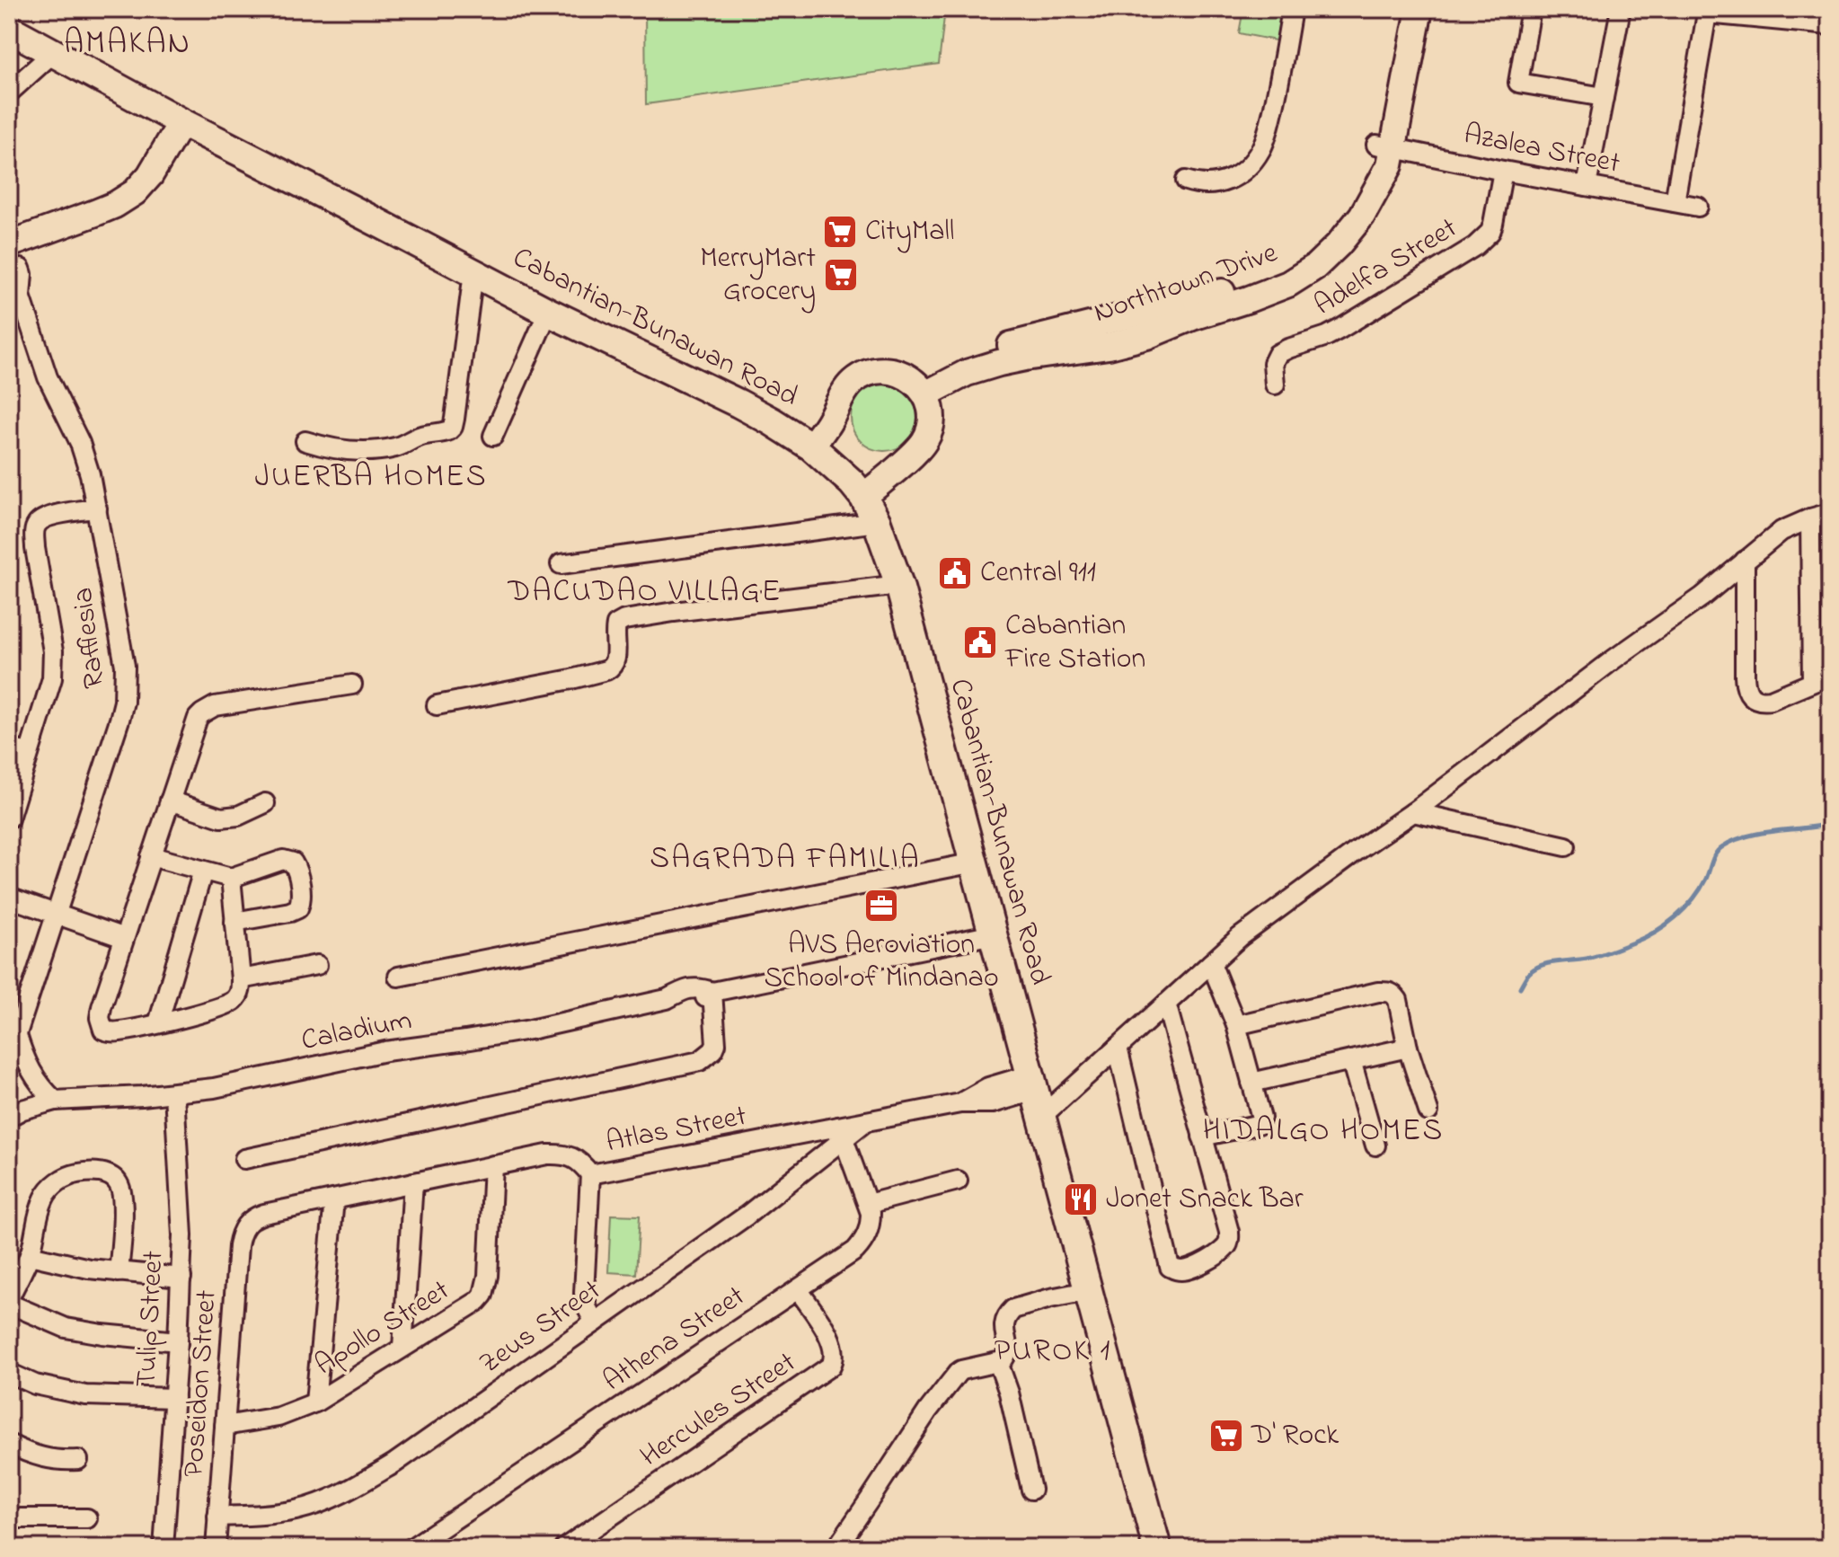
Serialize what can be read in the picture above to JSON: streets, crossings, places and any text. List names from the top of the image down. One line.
{"streets":{"main road":["Cabantian-Bunawan Road"],"street":["Azalea Street","Adelfa Street","Northtown Drive","Rafflesia","Caladium","Atlas Street","Tulip Street","Zeus Street","Apollo Street","Athena Street","Poseidon Street","Hercules Street"]},"crossings":[["Azalea Street","Adelfa Street"],["Azalea Street","Northtown Drive"],["Northtown Drive","Cabantian-Bunawan Road"],["Cabantian-Bunawan Road","Caladium"],["Cabantian-Bunawan Road","Zeus Street"],["Caladium","Tulip Street"],["Atlas Street","Zeus Street"],["Atlas Street","Apollo Street"],["Atlas Street","Athena Street"],["Atlas Street","Poseidon Street"],["Zeus Street","Athena Street"],["Zeus Street","Poseidon Street"],["Apollo Street","Poseidon Street"],["Athena Street","Hercules Street"]],"districts":["AMAKAN","JUERBA HOMES","DACUDAO VILLAGE","SAGRADA FAMILIA","HIDALGO HOMES","PUROK 1"],"places":{"supermarket":["CityMall","MerryMart Grocery","D' Rock"],"public building":["Central 911","Cabantian Fire Station"],"office":["AVS Aeroviation School of Mindanao"],"restaurant":["Jonet Snack Bar"]}}
